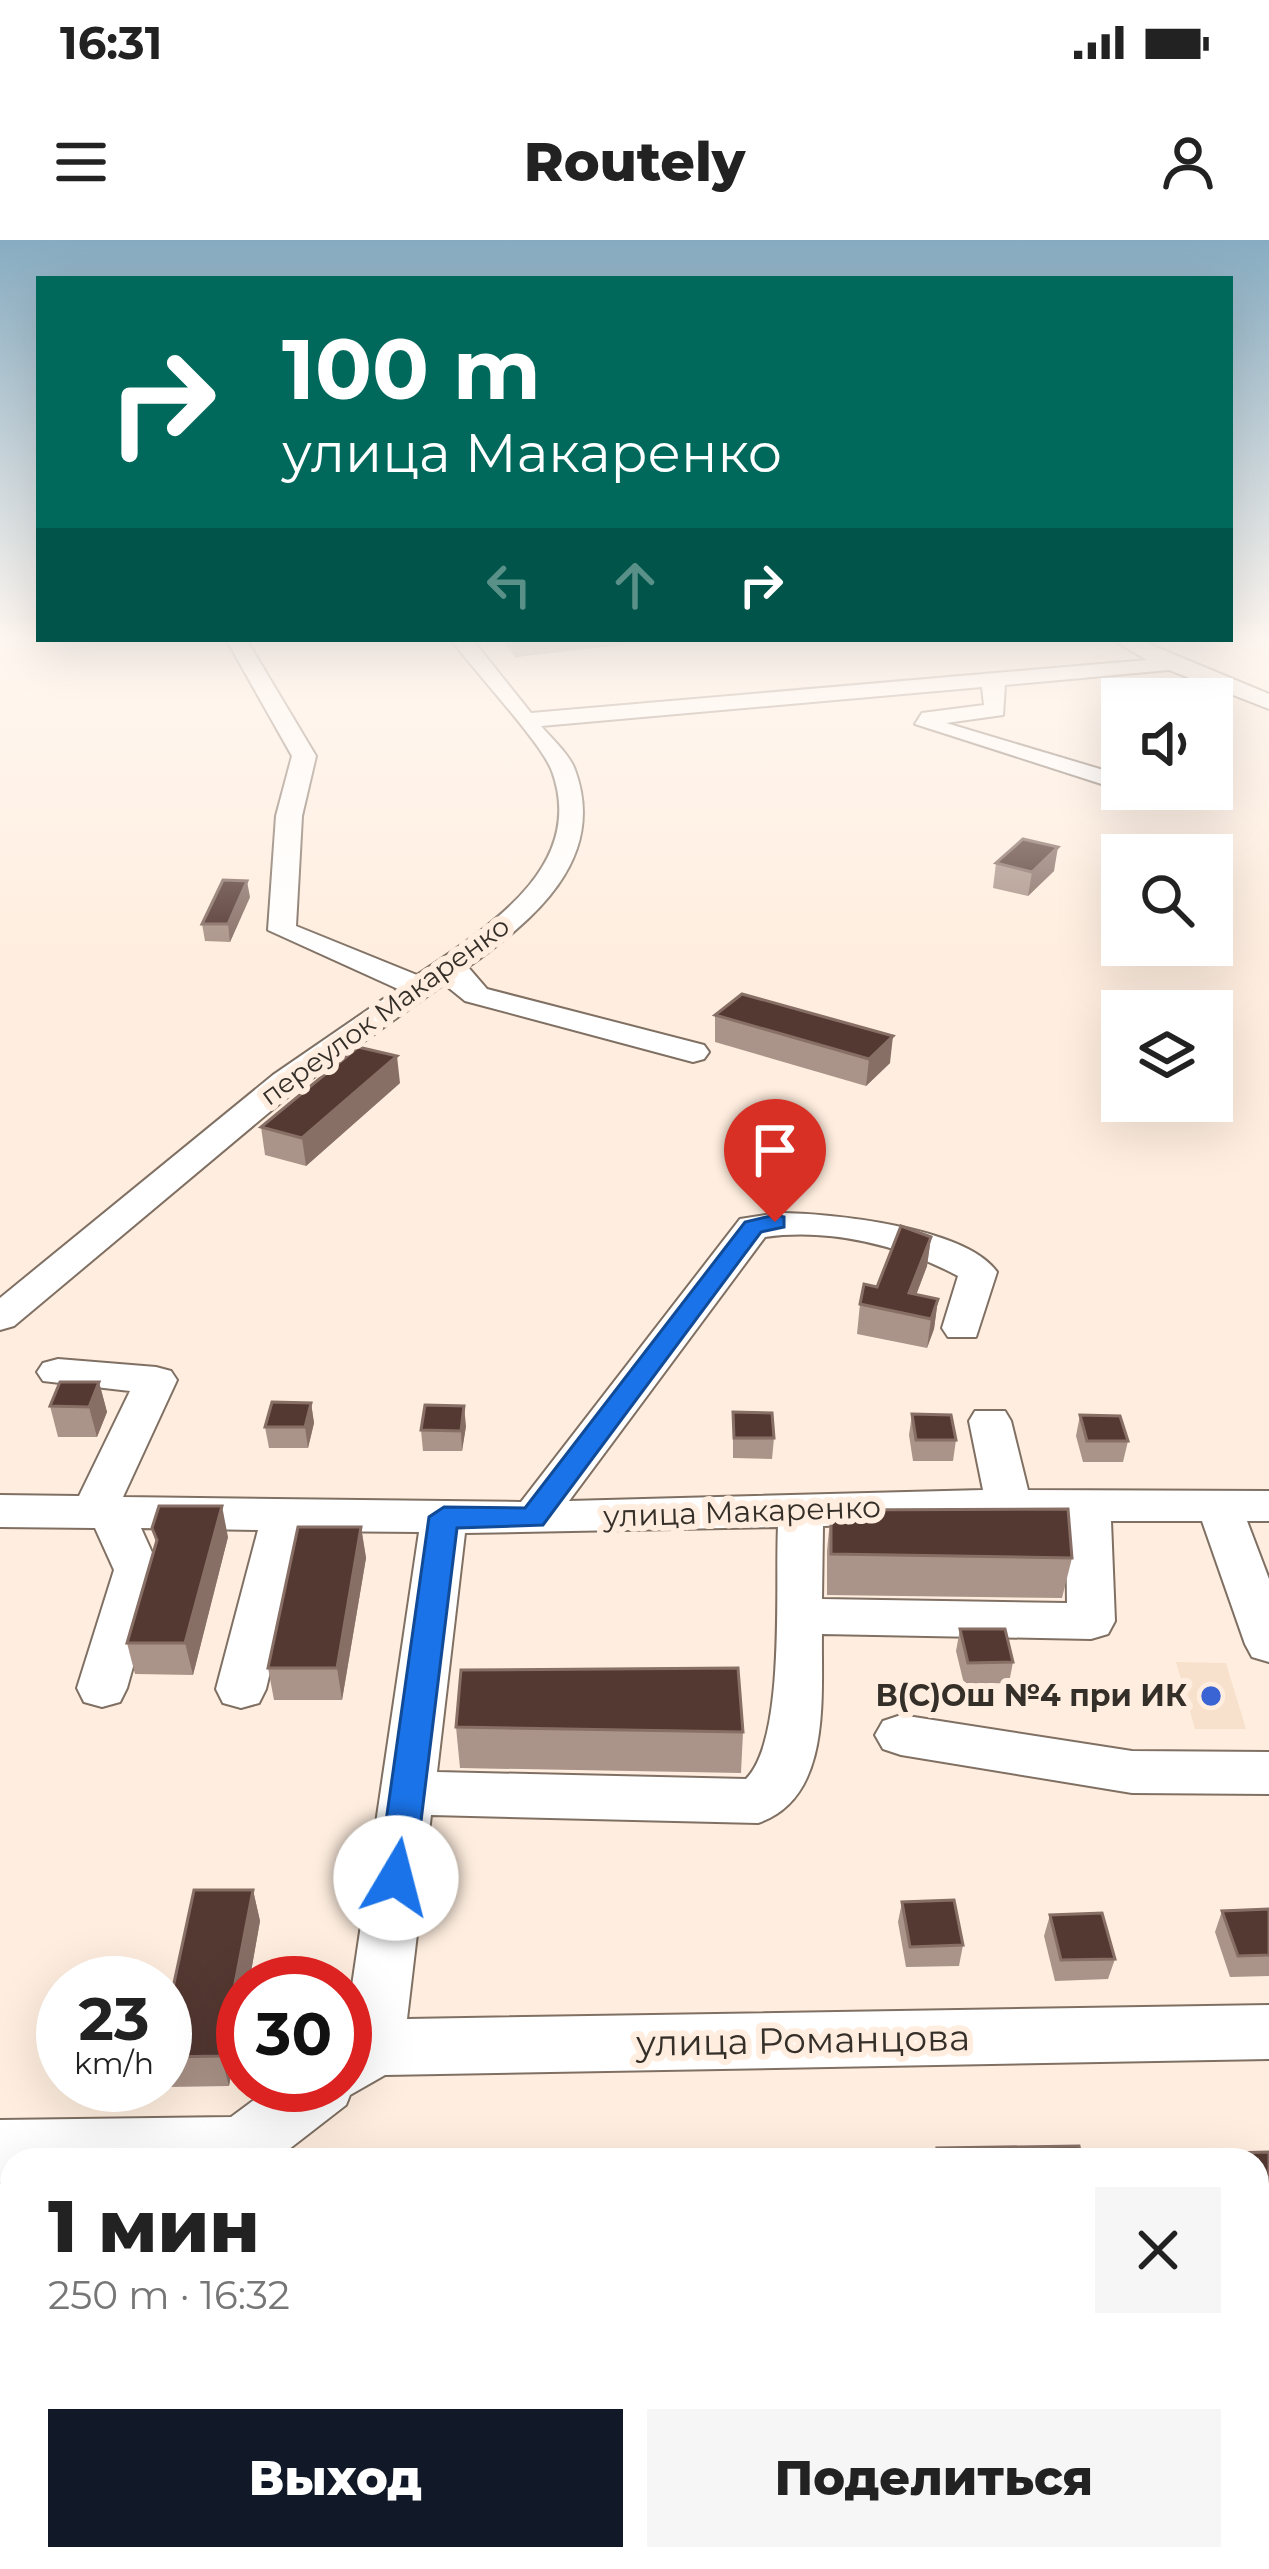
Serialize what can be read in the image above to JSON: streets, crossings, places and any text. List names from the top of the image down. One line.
{"streets":{"street":["переулок Макаренко","улица Макаренко","улица Романцова"]},"places":["В(С)Ош №4 при ИК"],"page":{"status":"16:31","header":"Routely","turn":["100 m","улица Макаренко"],"speed":"23 km/h","limit":"30","heading":["1 мин","250 m · 16:32"],"buttons":["Выход","Поделиться"]}}
